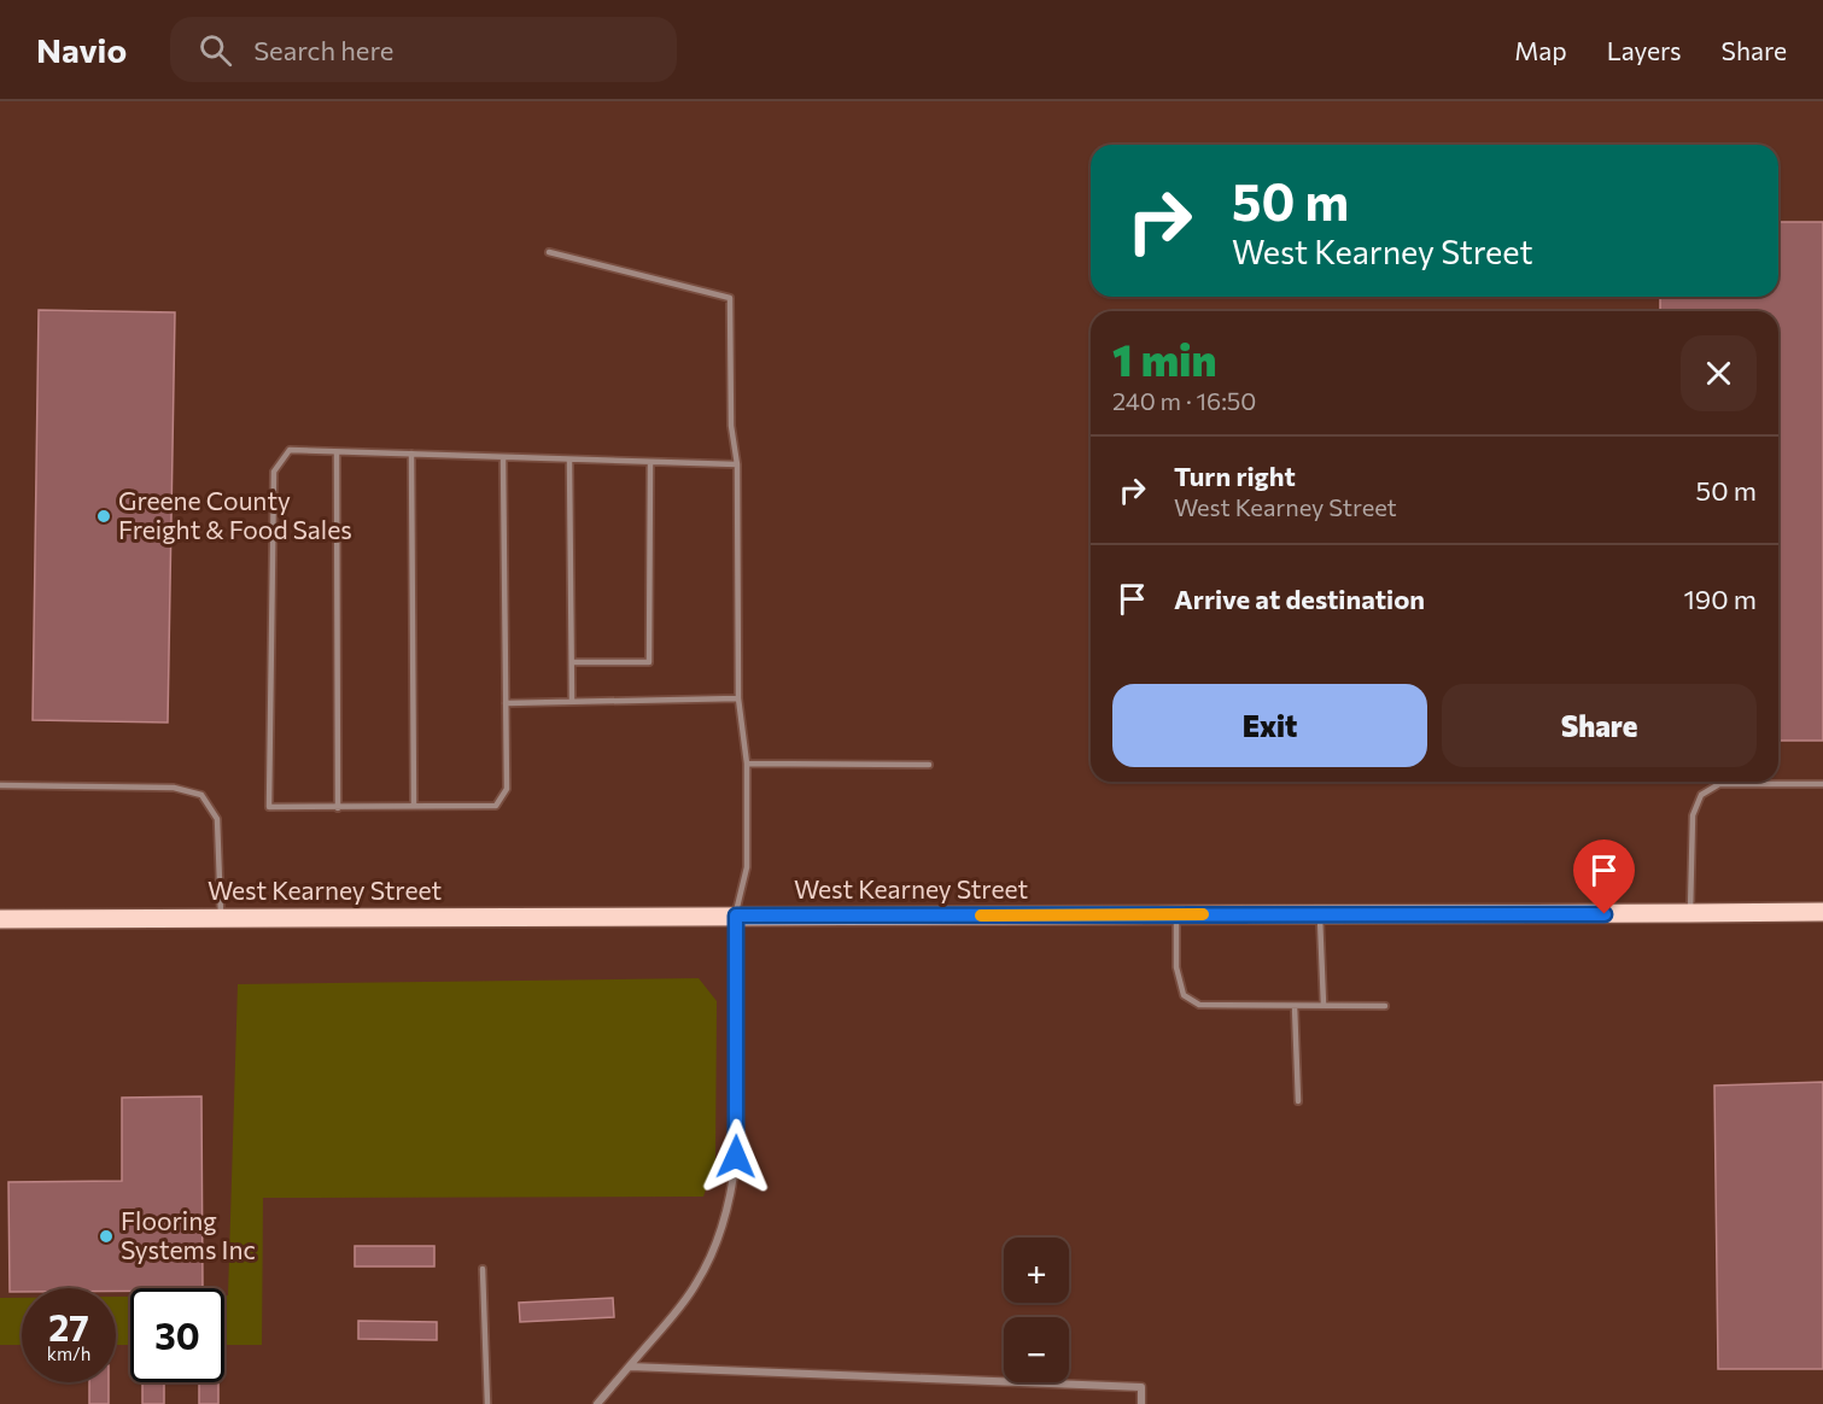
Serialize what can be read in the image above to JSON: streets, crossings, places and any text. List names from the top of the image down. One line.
{"streets":{"main road":["West Kearney Street"]},"places":["Greene County Freight & Food Sales","Flooring Systems Inc"],"page":{"header":"Navio","search":"Search here","nav":["Map","Layers","Share"],"turn":["50 m","West Kearney Street"],"heading":["1 min","240 m · 16:50"],"list":[{"name":"Turn right","note":"West Kearney Street","value":"50 m"},{"name":"Arrive at destination","value":"190 m"}],"buttons":["Exit","Share"],"map_buttons":["+","−"],"speed":"27 km/h","limit":"30"}}
